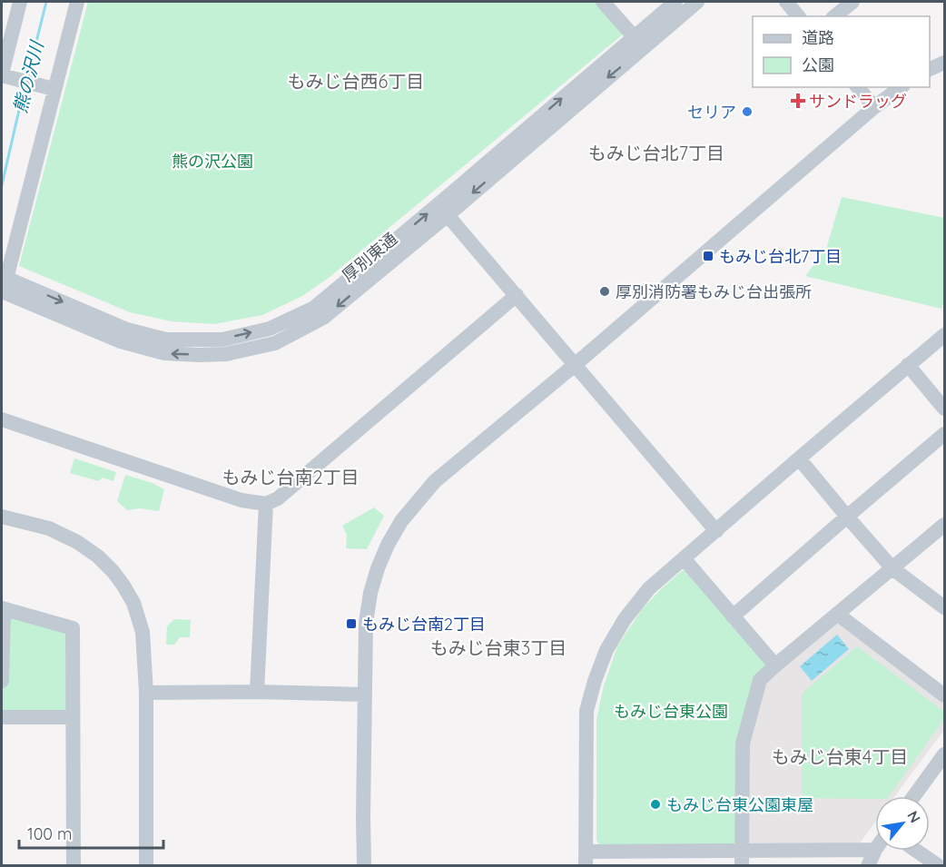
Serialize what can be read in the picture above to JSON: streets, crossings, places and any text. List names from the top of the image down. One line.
{"streets":{"street":["厚別東通"]},"districts":["もみじ台西6丁目","もみじ台北7丁目","もみじ台南2丁目","もみじ台東3丁目","もみじ台東4丁目"],"water":["熊の沢川"],"parks":["熊の沢公園","もみじ台東公園"],"places":{"health":["サンドラッグ"],"other":["セリア","厚別消防署もみじ台出張所","もみじ台東公園東屋"],"transit":["もみじ台北7丁目","もみじ台南2丁目"]},"legend":["道路","公園"],"scale_bar":"100 m","north":"top right"}
